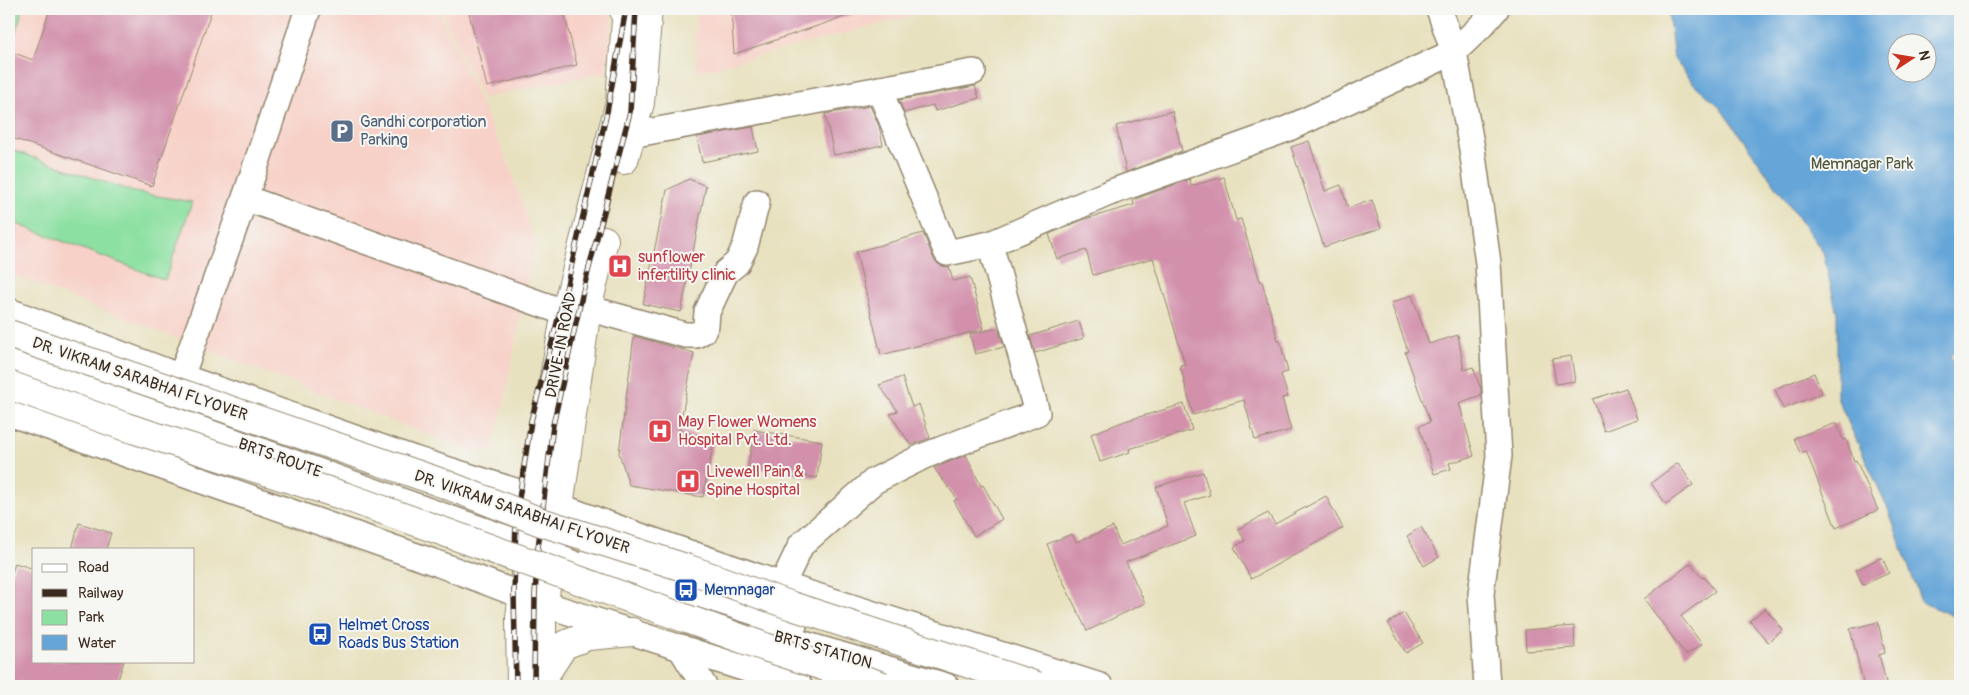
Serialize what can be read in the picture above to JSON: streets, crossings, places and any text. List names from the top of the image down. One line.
{"streets":{"main road":["DRIVE-IN ROAD","DR. VIKRAM SARABHAI FLYOVER"],"street":["BRTS ROUTE","BRTS STATION"]},"crossings":[["DRIVE-IN ROAD","BRTS ROUTE"],["DRIVE-IN ROAD","BRTS STATION"],["BRTS ROUTE","BRTS STATION"]],"parks":["Memnagar Park"],"places":{"parking":["Gandhi corporation Parking"],"hospital":["sunflower infertility clinic","May Flower Womens Hospital Pvt. Ltd.","Livewell Pain & Spine Hospital"],"bus stop":["Memnagar","Helmet Cross Roads Bus Station"]},"legend":["Road","Railway","Park","Water"],"north":"right"}
